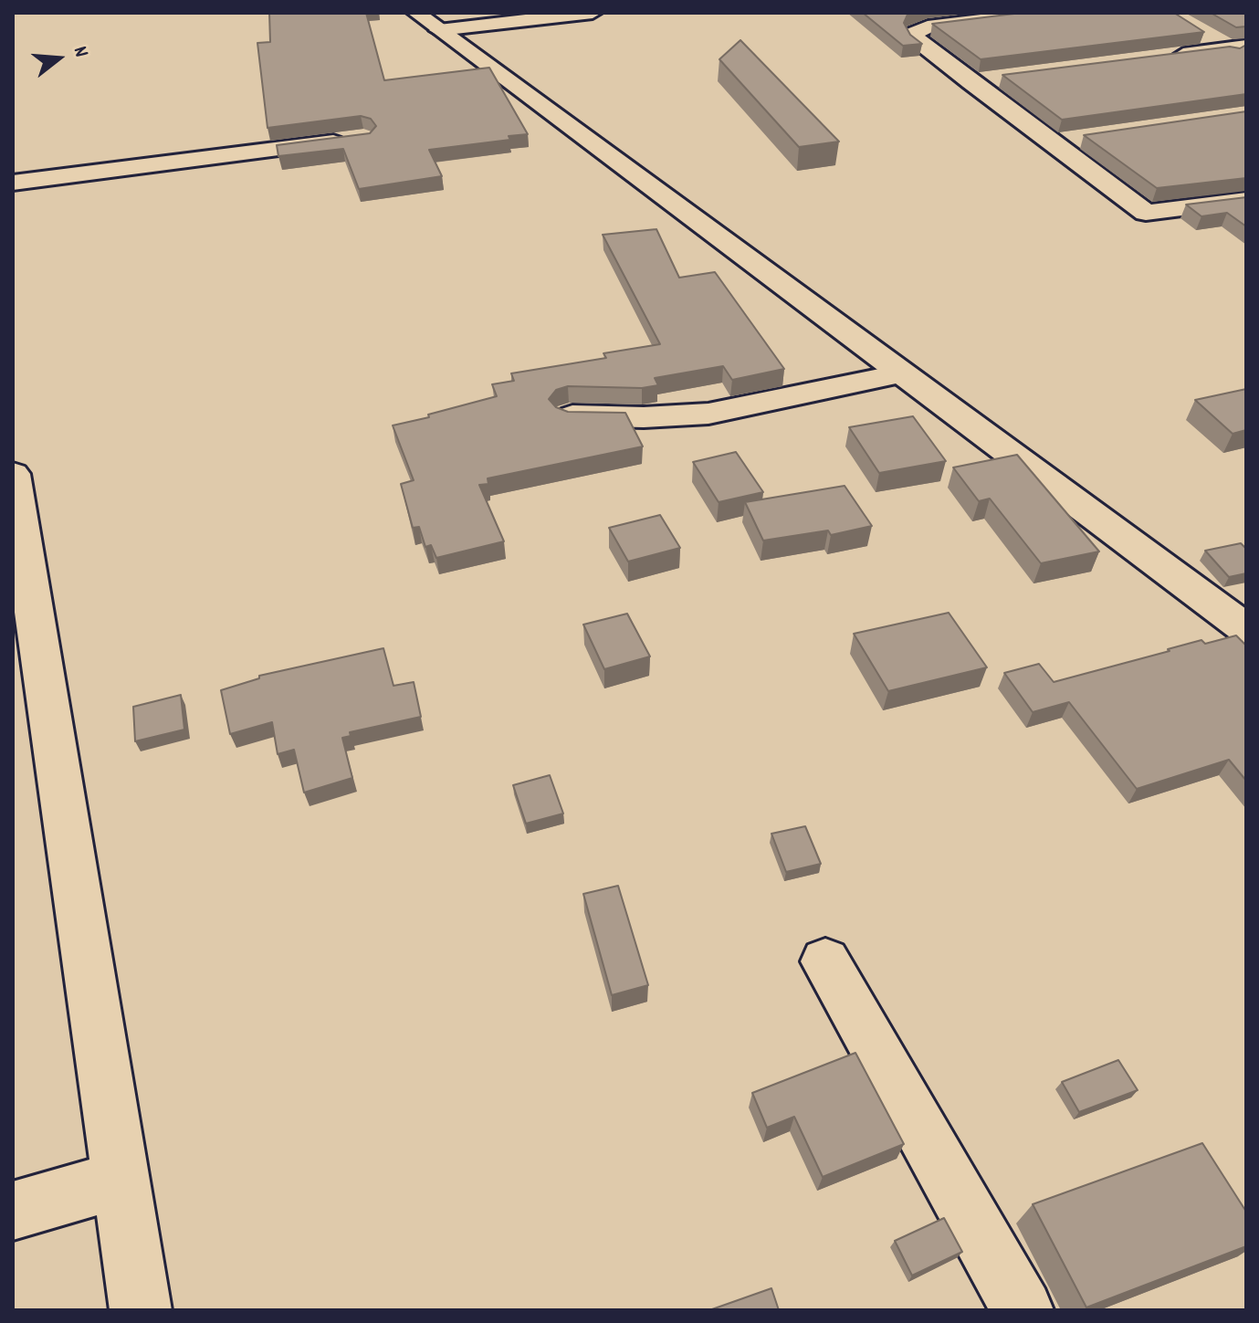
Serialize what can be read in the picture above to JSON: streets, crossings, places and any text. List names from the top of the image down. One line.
{"north":"right"}
